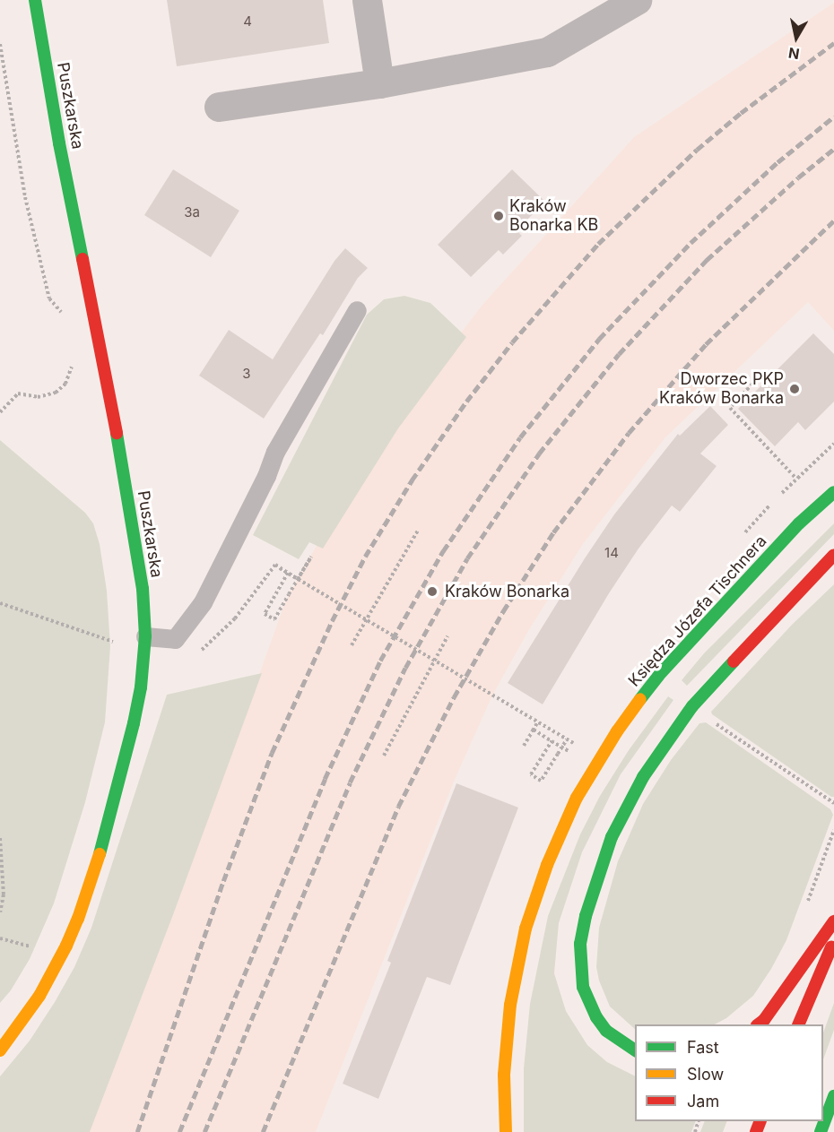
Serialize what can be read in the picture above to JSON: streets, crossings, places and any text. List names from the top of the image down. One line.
{"streets":{"main road":["Puszkarska","Księdza Józefa Tischnera"]},"places":["Kraków Bonarka KB","Dworzec PKP Kraków Bonarka","Kraków Bonarka"],"house_numbers":["4","3a","3","14"],"legend":["Fast","Slow","Jam"],"north":"bottom"}
